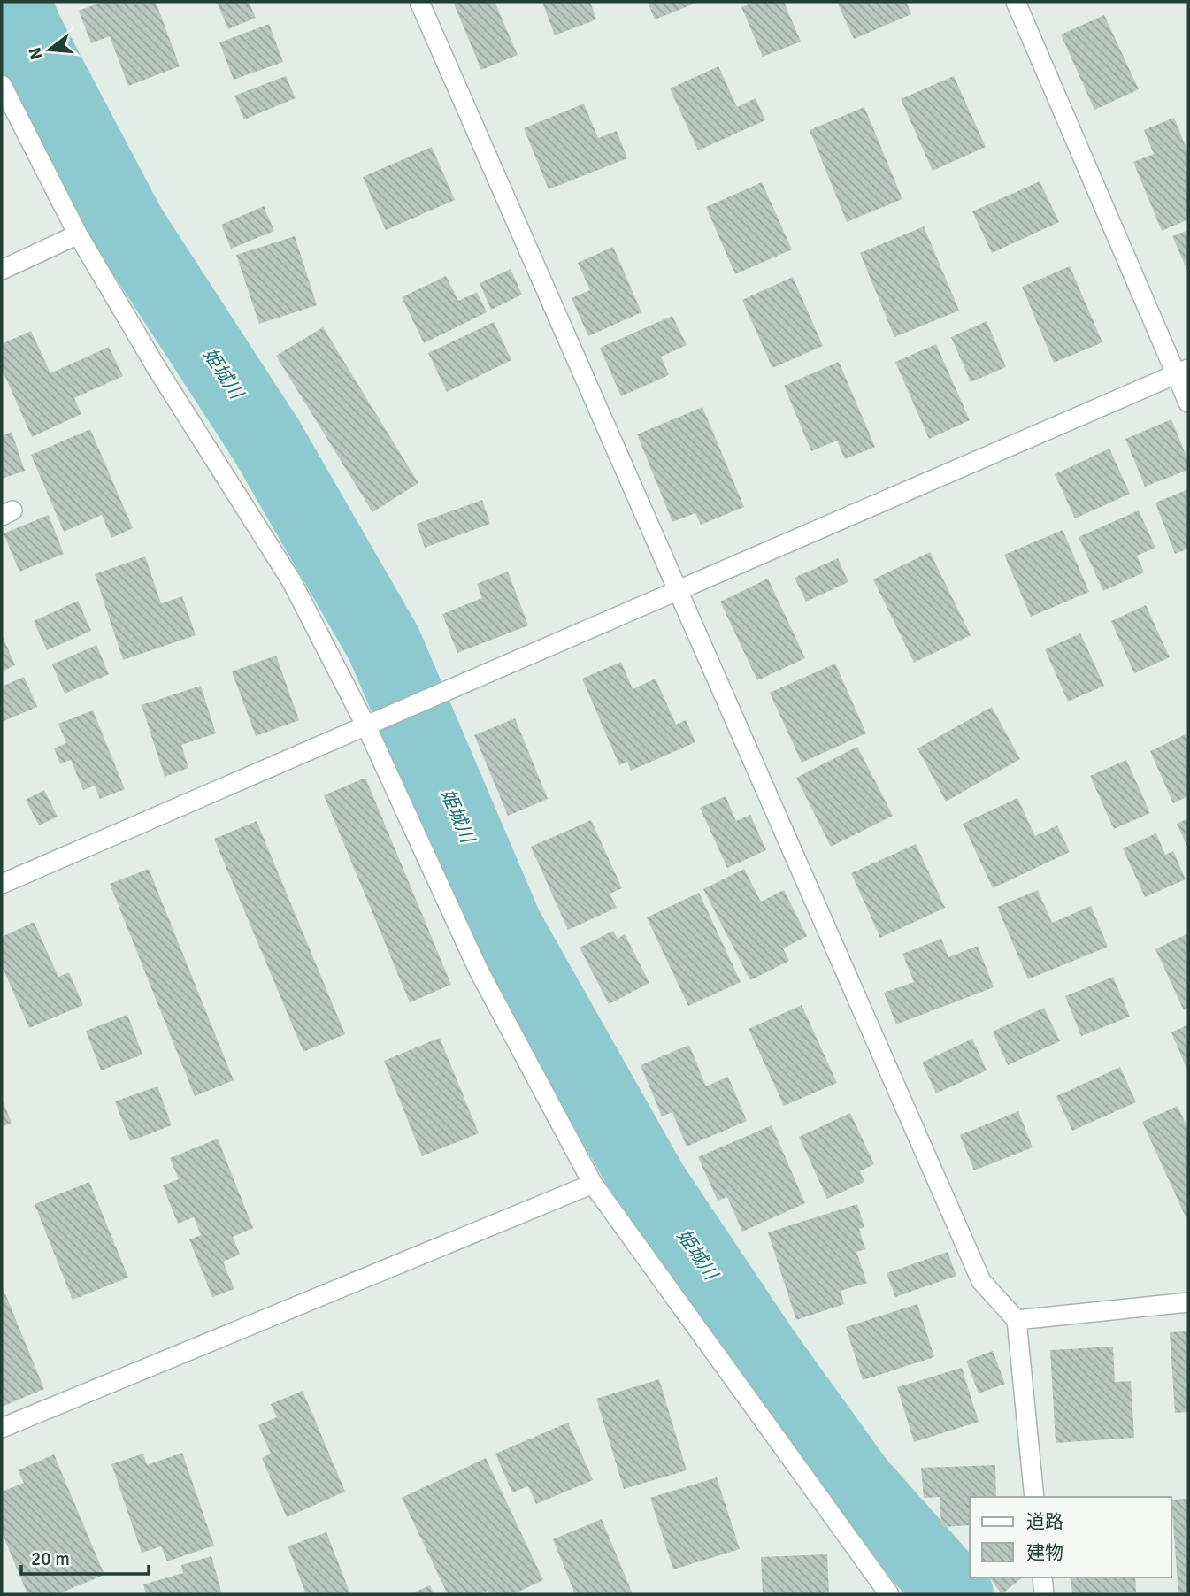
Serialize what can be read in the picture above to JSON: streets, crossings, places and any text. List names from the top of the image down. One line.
{"water":["姫城川"],"legend":["道路","建物"],"scale_bar":"20 m","north":"left"}
